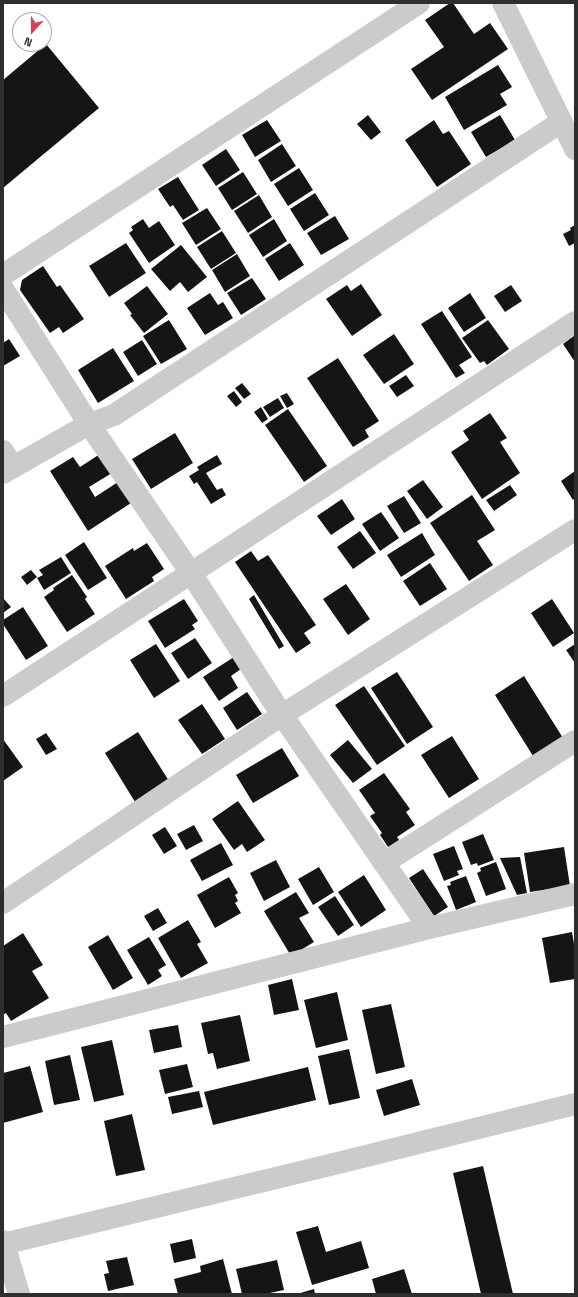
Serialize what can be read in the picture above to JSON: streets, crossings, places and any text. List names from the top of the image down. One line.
{"north":"bottom"}
